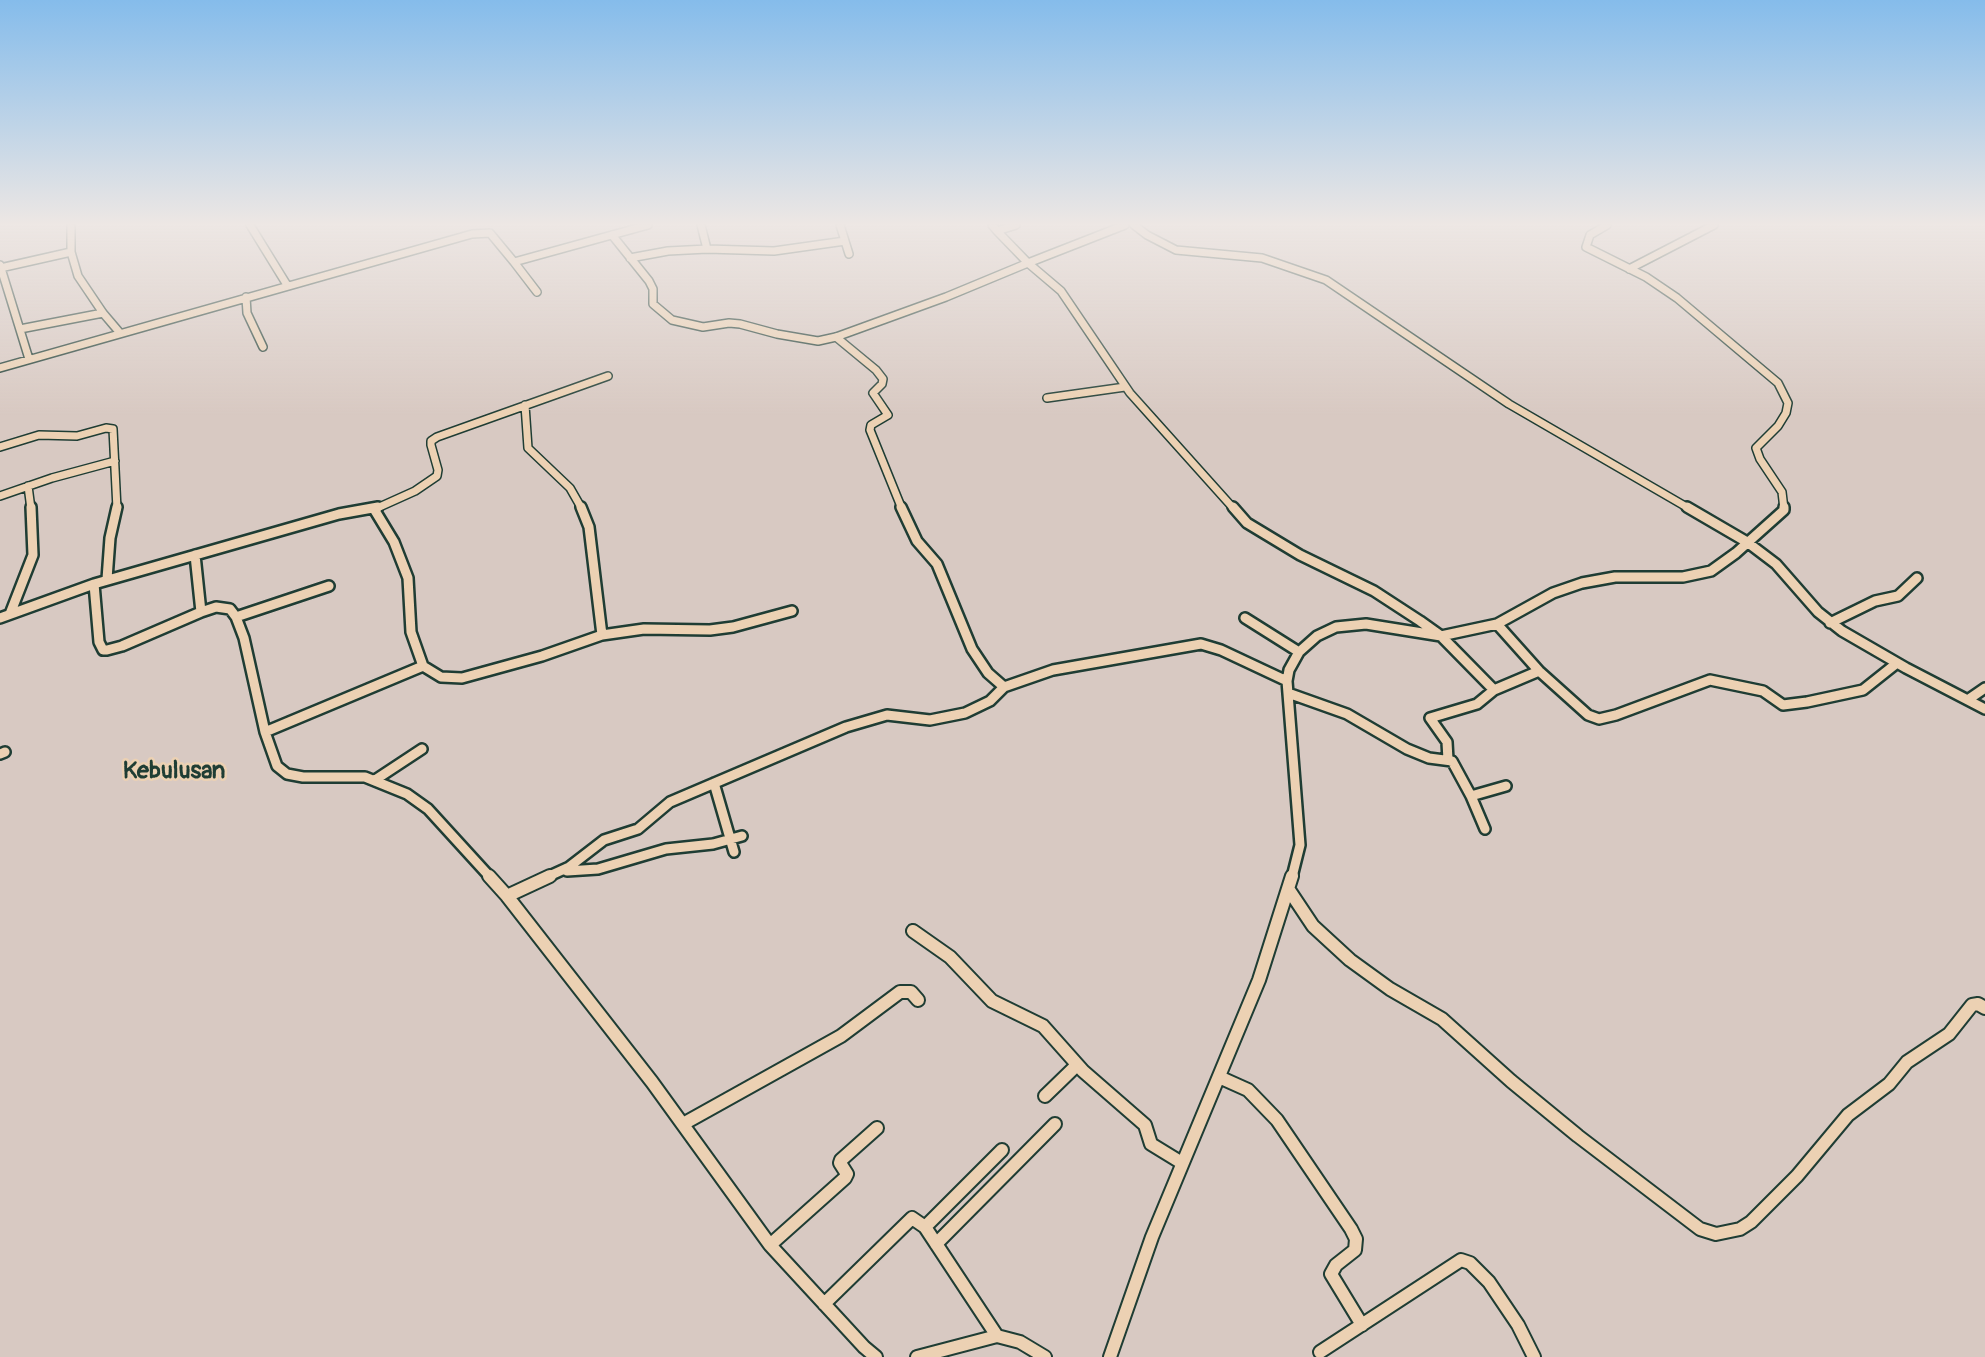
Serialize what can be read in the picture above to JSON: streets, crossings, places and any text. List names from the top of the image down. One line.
{"districts":["Kebulusan"]}
